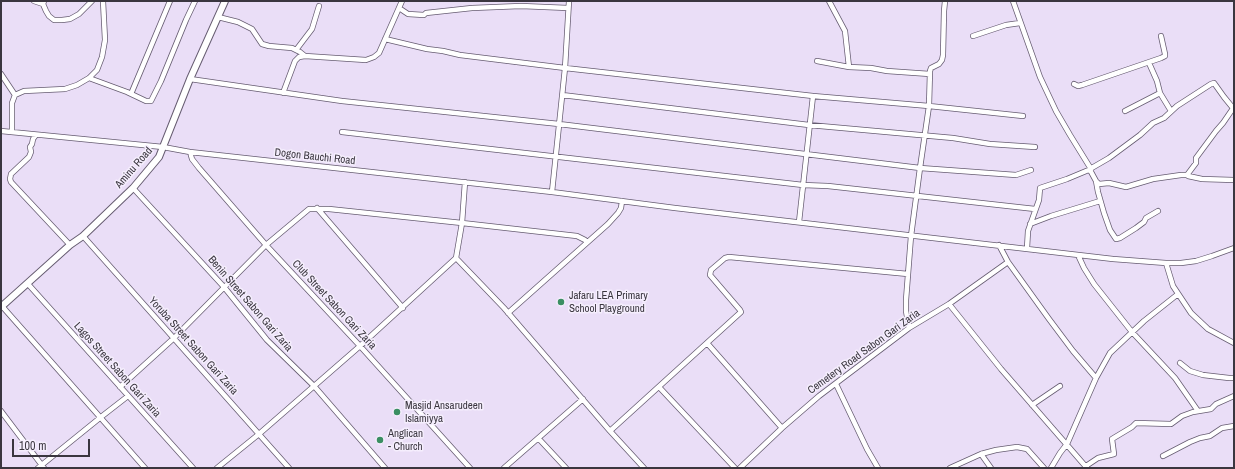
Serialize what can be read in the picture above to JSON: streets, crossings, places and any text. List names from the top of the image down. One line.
{"streets":{"street":["Dogon Bauchi Road","Aminu Road","Benin Street Sabon Gari Zaria","Club Street Sabon Gari Zaria","Yoruba Street Sabon Gari Zaria","Cemetery Road Sabon Gari Zaria","Lagos Street Sabon Gari Zaria"]},"crossings":[["Dogon Bauchi Road","Aminu Road"],["Dogon Bauchi Road","Club Street Sabon Gari Zaria"],["Aminu Road","Benin Street Sabon Gari Zaria"],["Aminu Road","Yoruba Street Sabon Gari Zaria"],["Aminu Road","Lagos Street Sabon Gari Zaria"]],"places":["Jafaru LEA Primary School Playground","Masjid Ansarudeen Islamiyya","Anglican - Church"],"scale_bar":"100 m"}
